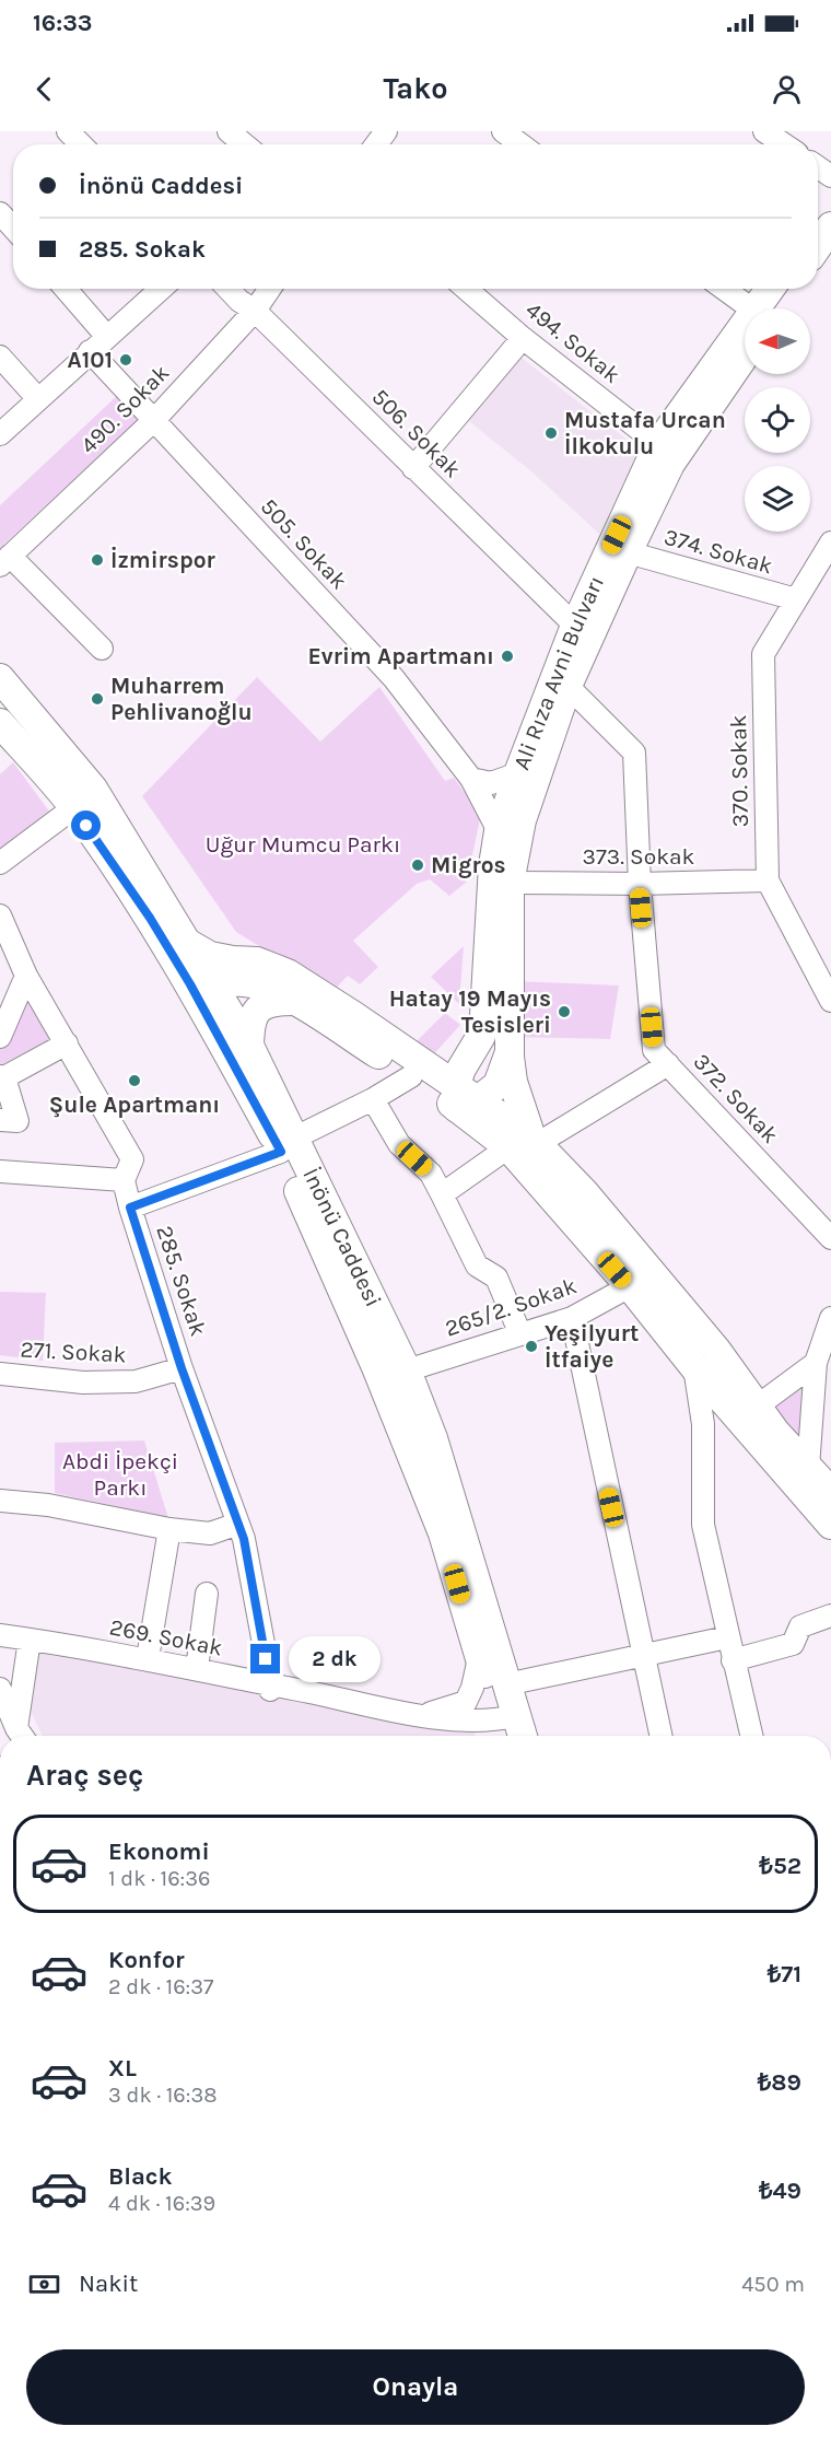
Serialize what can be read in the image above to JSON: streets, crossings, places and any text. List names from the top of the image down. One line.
{"streets":{"main road":["Ali Rıza Avni Bulvarı","İnönü Caddesi"],"street":["494. Sokak","490. Sokak","506. Sokak","505. Sokak","374. Sokak","370. Sokak","373. Sokak","372. Sokak","285. Sokak","265/2. Sokak","271. Sokak","269. Sokak"]},"crossings":[["494. Sokak","Ali Rıza Avni Bulvarı"],["490. Sokak","506. Sokak"],["490. Sokak","505. Sokak"],["506. Sokak","Ali Rıza Avni Bulvarı"],["505. Sokak","Ali Rıza Avni Bulvarı"],["374. Sokak","Ali Rıza Avni Bulvarı"],["374. Sokak","370. Sokak"],["Ali Rıza Avni Bulvarı","373. Sokak"],["Ali Rıza Avni Bulvarı","372. Sokak"],["370. Sokak","373. Sokak"],["373. Sokak","372. Sokak"],["İnönü Caddesi","265/2. Sokak"],["İnönü Caddesi","269. Sokak"],["285. Sokak","271. Sokak"],["285. Sokak","269. Sokak"]],"parks":["Uğur Mumcu Parkı","Abdi İpekçi Parkı"],"places":["A101","Mustafa Urcan İlkokulu","İzmirspor","Evrim Apartmanı","Muharrem Pehlivanoğlu","Migros","Hatay 19 Mayıs Tesisleri","Şule Apartmanı","Yeşilyurt İtfaiye"],"north":"left","page":{"status":"16:33","header":"Tako","banner":["İnönü Caddesi","285. Sokak"],"bubble":"2 dk","heading":"Araç seç","list":[{"name":"Ekonomi","note":"1 dk · 16:36","value":"₺52"},{"name":"Konfor","note":"2 dk · 16:37","value":"₺71"},{"name":"XL","note":"3 dk · 16:38","value":"₺89"},{"name":"Black","note":"4 dk · 16:39","value":"₺49"}],"pay":["Nakit","450 m"],"buttons":"Onayla"}}
